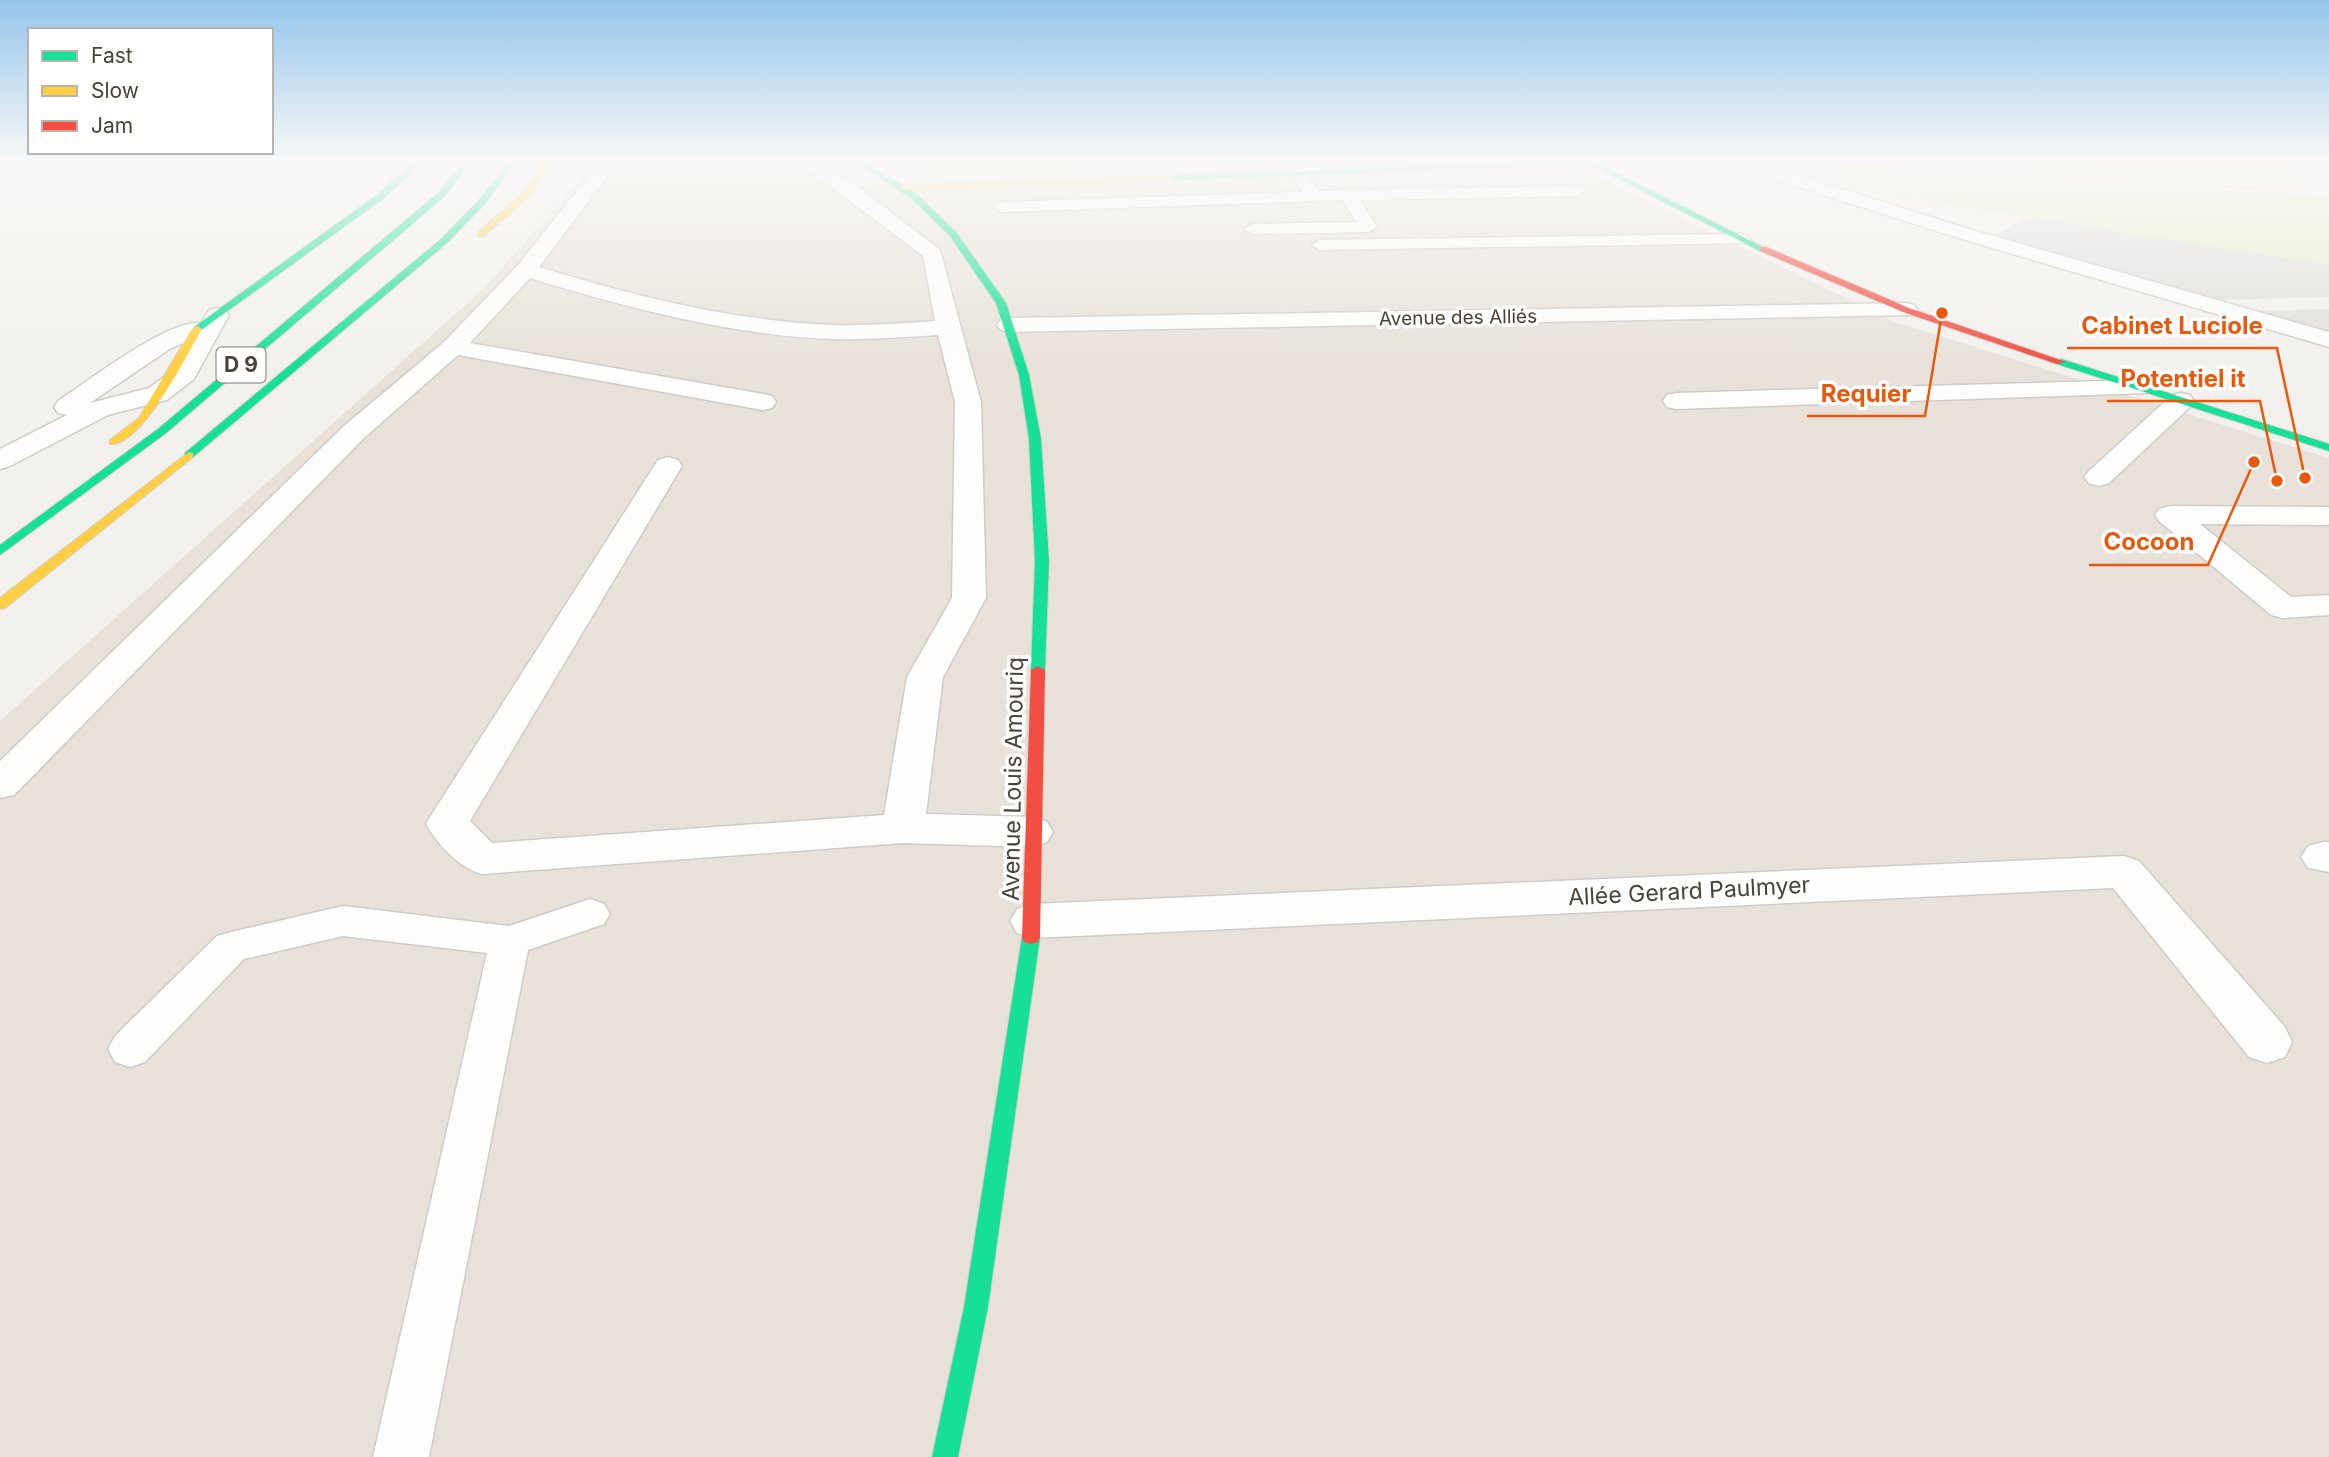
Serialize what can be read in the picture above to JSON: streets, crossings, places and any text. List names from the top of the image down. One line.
{"streets":{"main road":["D 9","Avenue Louis Amouriq"],"street":["Avenue des Alliés","Allée Gerard Paulmyer"]},"crossings":[["Avenue des Alliés","Avenue Louis Amouriq"],["Avenue Louis Amouriq","Allée Gerard Paulmyer"]],"places":["Requier","Cocoon","Cabinet Luciole","Potentiel it"],"legend":["Fast","Slow","Jam"]}
